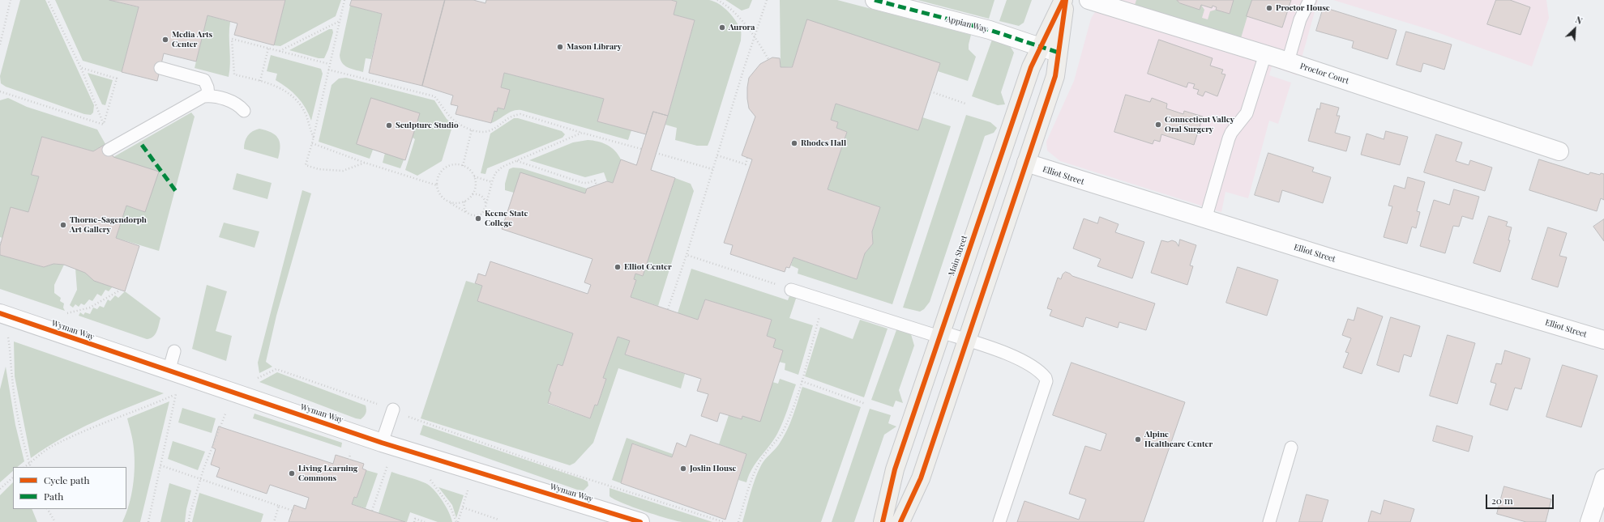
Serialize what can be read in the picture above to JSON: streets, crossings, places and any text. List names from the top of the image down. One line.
{"streets":{"main road":["Main Street"],"street":["Appian Way","Proctor Court","Elliot Street","Wyman Way"]},"crossings":[["Appian Way","Main Street"],["Elliot Street","Main Street"]],"places":["Proctor House","Aurora","Media Arts Center","Mason Library","Connecticut Valley Oral Surgery","Sculpture Studio","Rhodes Hall","Keene State College","Thorne-Sagendorph Art Gallery","Elliot Center","Alpine Healthcare Center","Joslin House","Living Learning Commons"],"legend":["Cycle path","Path"],"scale_bar":"20 m","north":"top right"}
